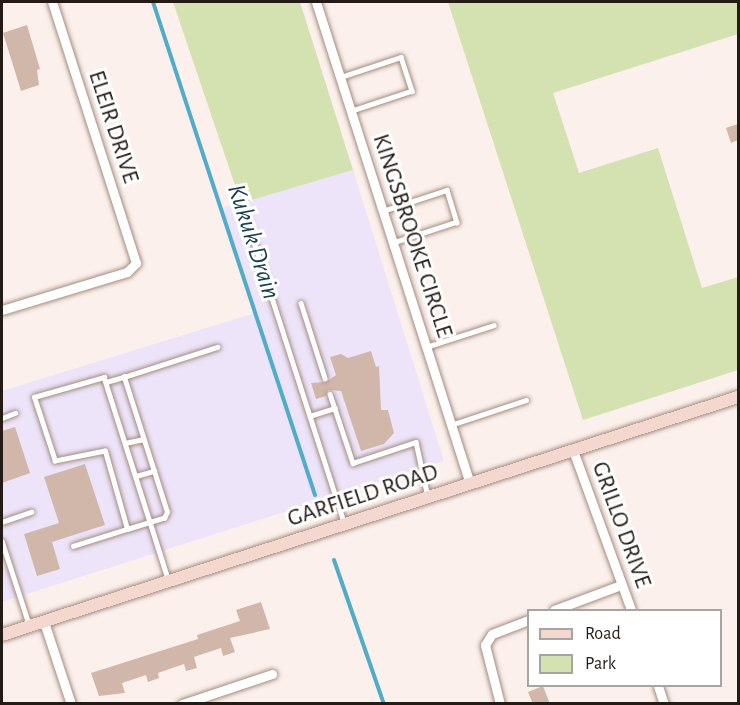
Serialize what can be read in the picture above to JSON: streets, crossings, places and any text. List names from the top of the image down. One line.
{"streets":{"main road":["GARFIELD ROAD"],"street":["ELEIR DRIVE","KINGSBROOKE CIRCLE","GRILLO DRIVE"]},"crossings":[["KINGSBROOKE CIRCLE","GARFIELD ROAD"],["GARFIELD ROAD","GRILLO DRIVE"]],"water":["Kukuk Drain"],"legend":["Road","Park"]}
